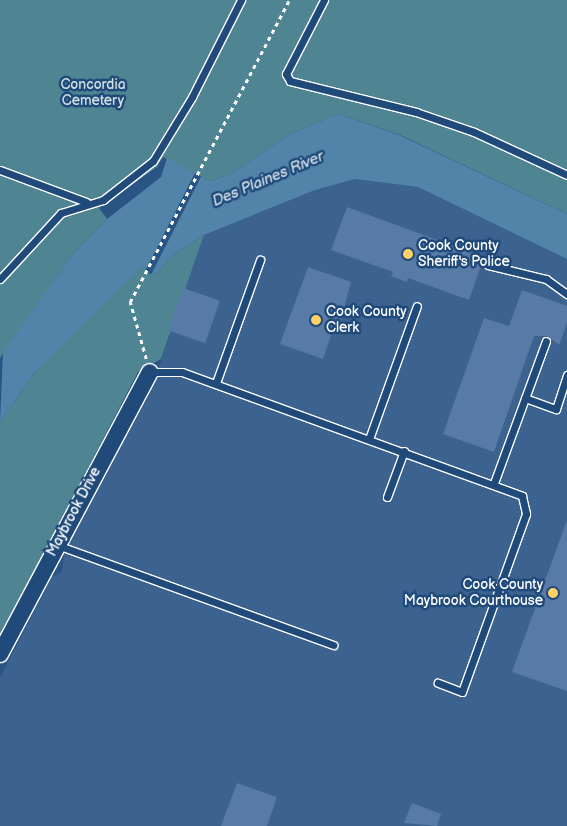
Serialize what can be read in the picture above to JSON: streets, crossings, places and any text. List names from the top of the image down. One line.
{"streets":{"street":["Maybrook Drive"]},"water":["Des Plaines River"],"parks":["Concordia Cemetery"],"places":["Cook County Sheriff's Police","Cook County Clerk","Cook County Maybrook Courthouse"]}
